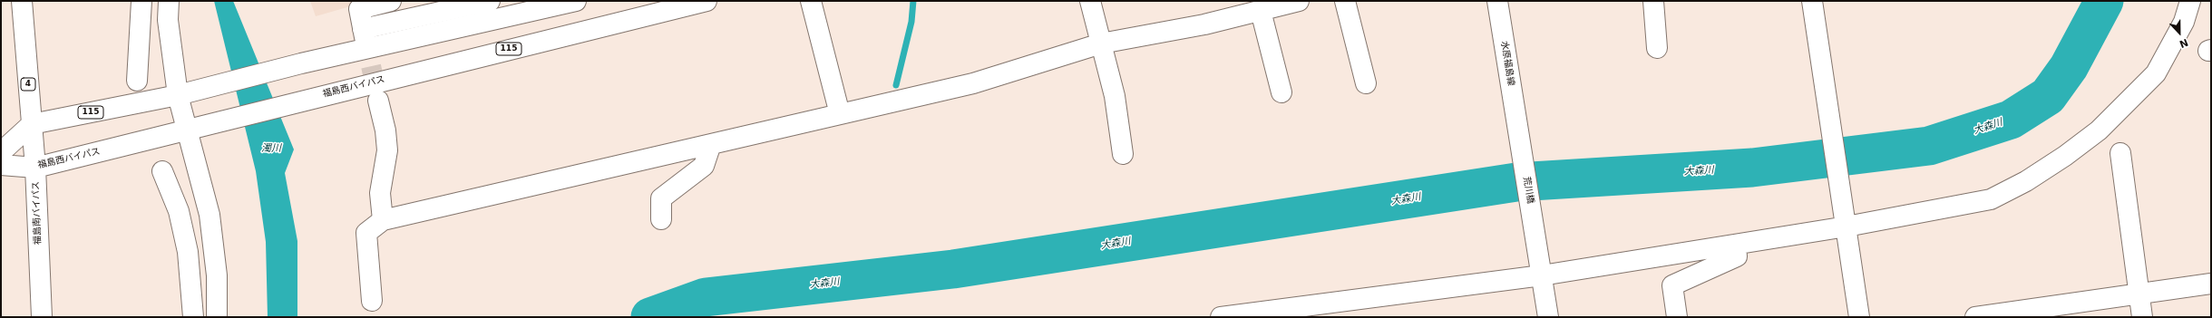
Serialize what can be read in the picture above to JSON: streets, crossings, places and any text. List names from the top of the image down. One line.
{"streets":{"main road":["115","水原福島線","4","福島西バイパス","荒川橋","福島南バイパス"]},"crossings":[["115","福島南バイパス"],["水原福島線","荒川橋"],["福島西バイパス","福島南バイパス"]],"water":["大森川","濁川"],"north":"bottom"}
